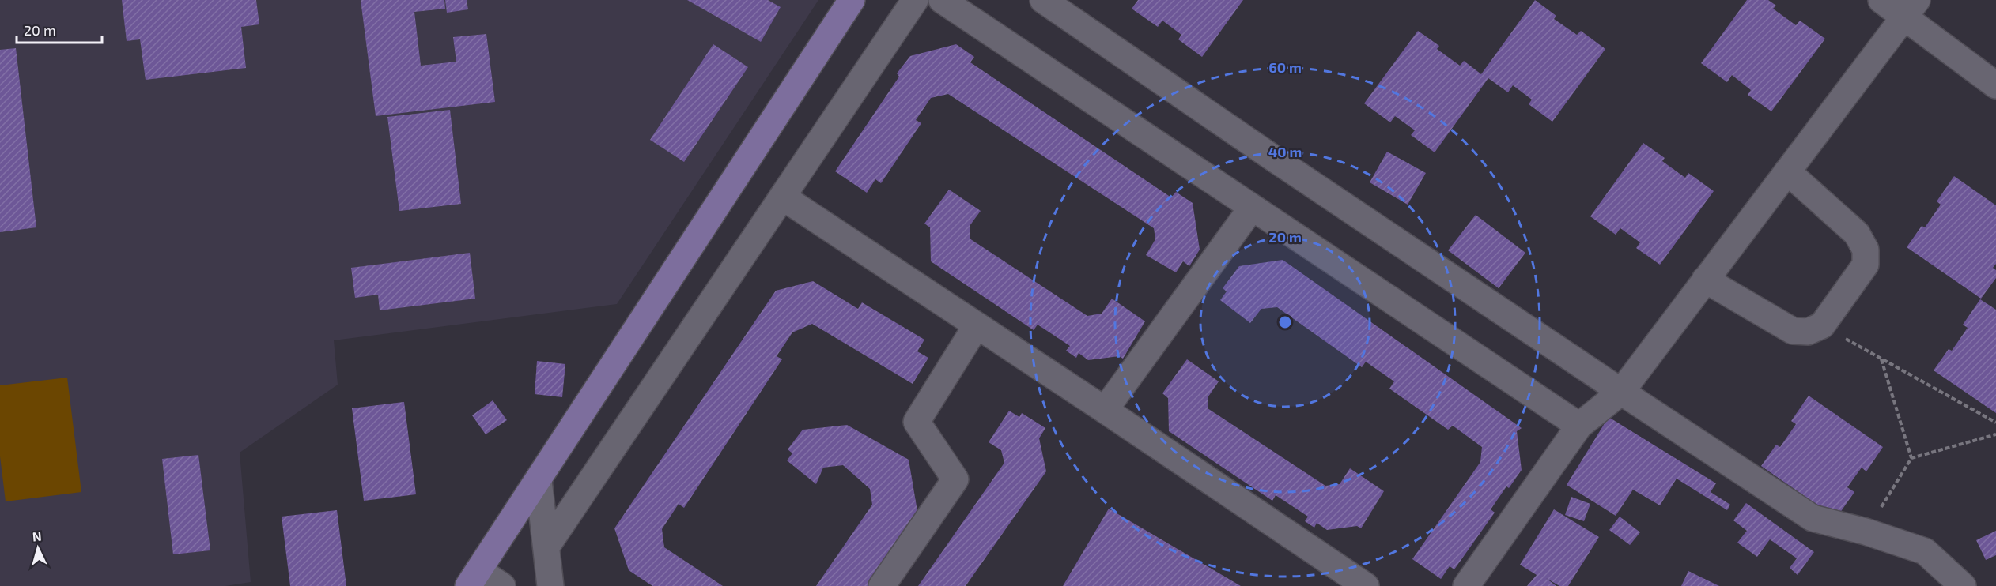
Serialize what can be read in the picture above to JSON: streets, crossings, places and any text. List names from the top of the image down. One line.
{"scale_bar":"20 m","north":"top","rings":["60 m","40 m","20 m"]}
